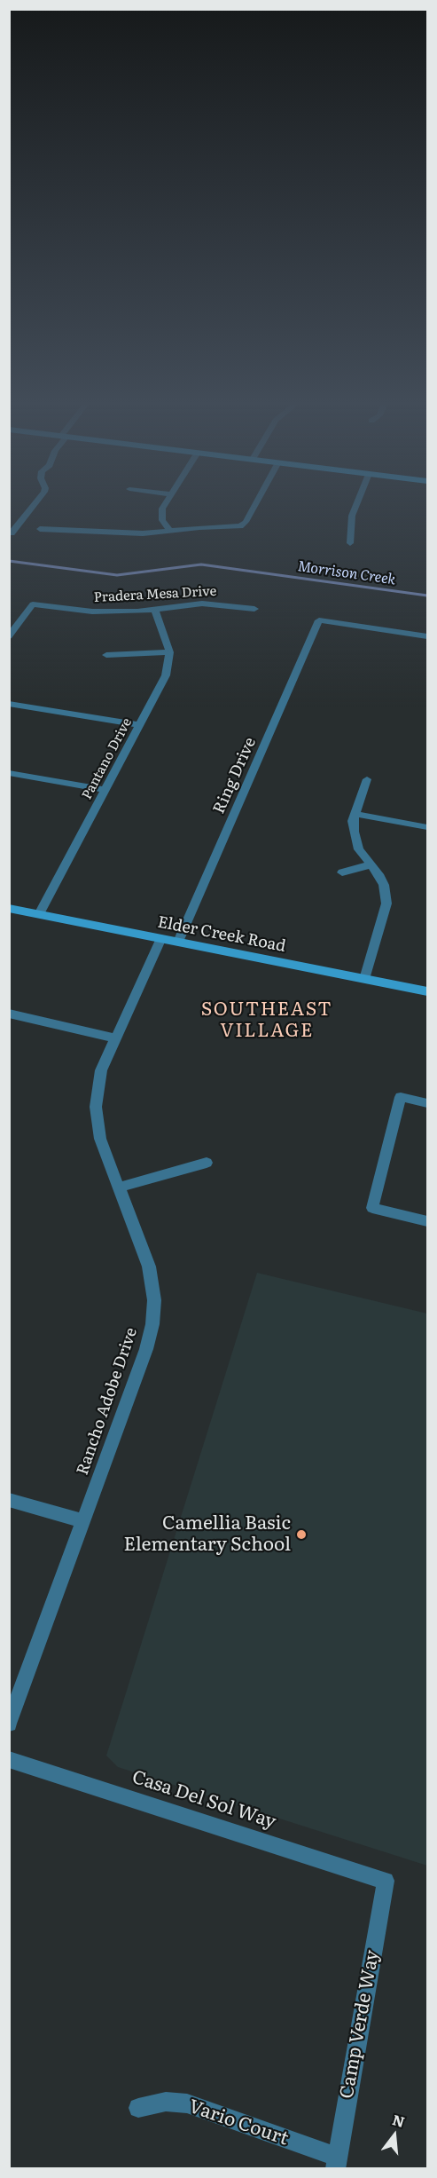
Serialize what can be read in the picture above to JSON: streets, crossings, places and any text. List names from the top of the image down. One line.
{"streets":{"street":["Pradera Mesa Drive","Pantano Drive","Ring Drive","Elder Creek Road","Rancho Adobe Drive","Casa Del Sol Way","Camp Verde Way","Vario Court"]},"crossings":[["Pradera Mesa Drive","Pantano Drive"],["Pantano Drive","Elder Creek Road"],["Ring Drive","Elder Creek Road"],["Elder Creek Road","Rancho Adobe Drive"],["Casa Del Sol Way","Camp Verde Way"],["Camp Verde Way","Vario Court"]],"districts":["SOUTHEAST VILLAGE"],"water":["Morrison Creek"],"places":["Camellia Basic Elementary School"],"north":"top"}
